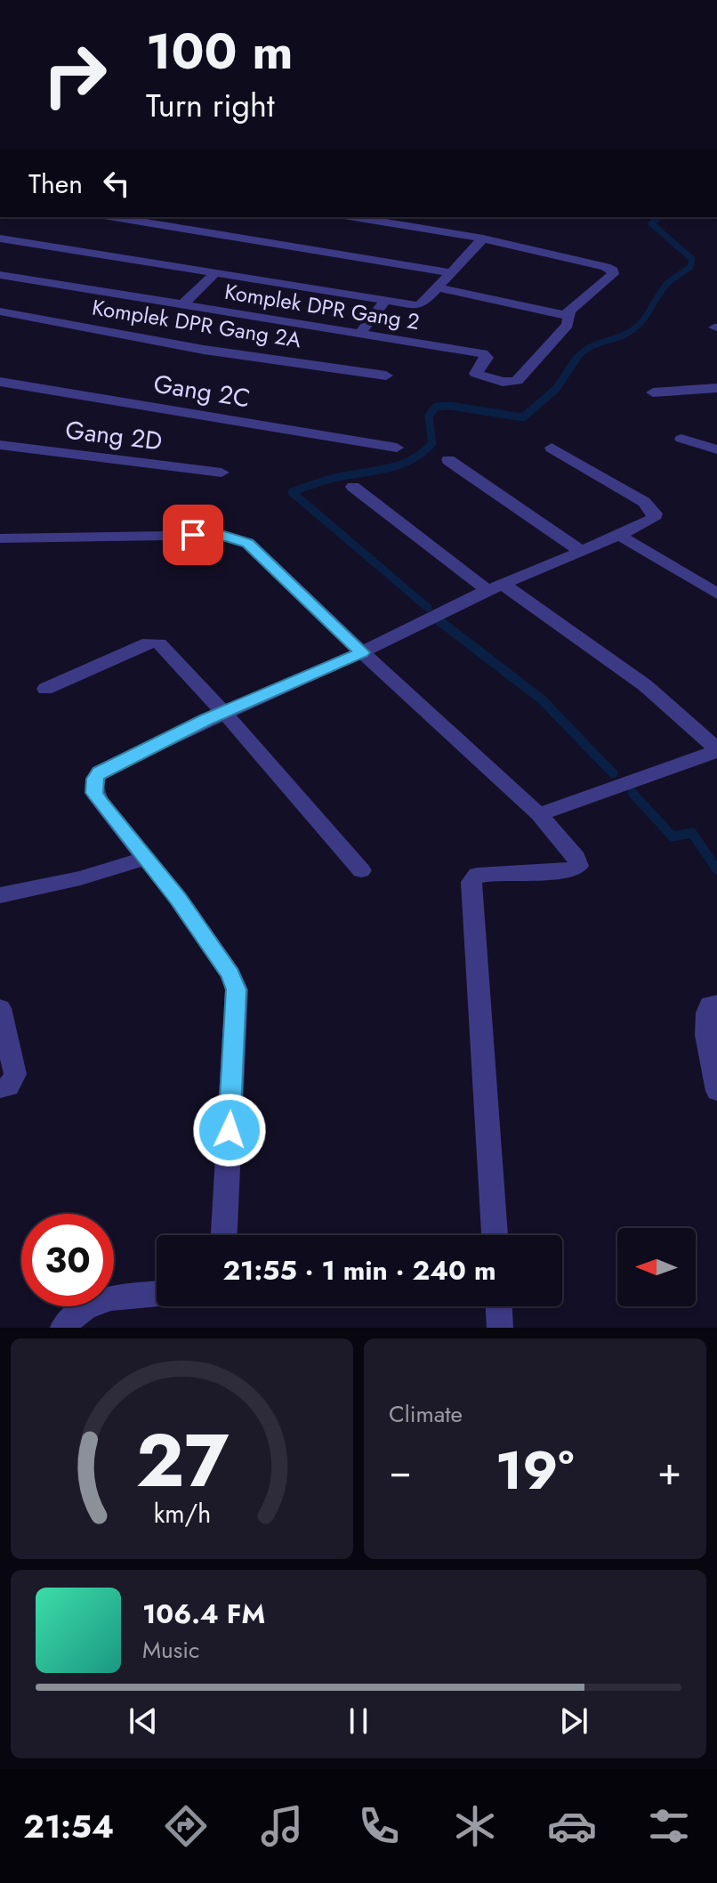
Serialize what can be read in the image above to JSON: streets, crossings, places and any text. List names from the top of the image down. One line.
{"streets":{"street":["Komplek DPR Gang 2","Komplek DPR Gang 2A","Gang 2C","Gang 2D"]},"north":"left","page":{"turn":["100 m","Turn right"],"then":"Then","limit":"30","trip":"21:55 · 1 min · 240 m","tile":"Climate","heat":["−","19°","+"],"song":["106.4 FM","Music"],"tabs":"21:54","gauge":["27","km/h"]}}
